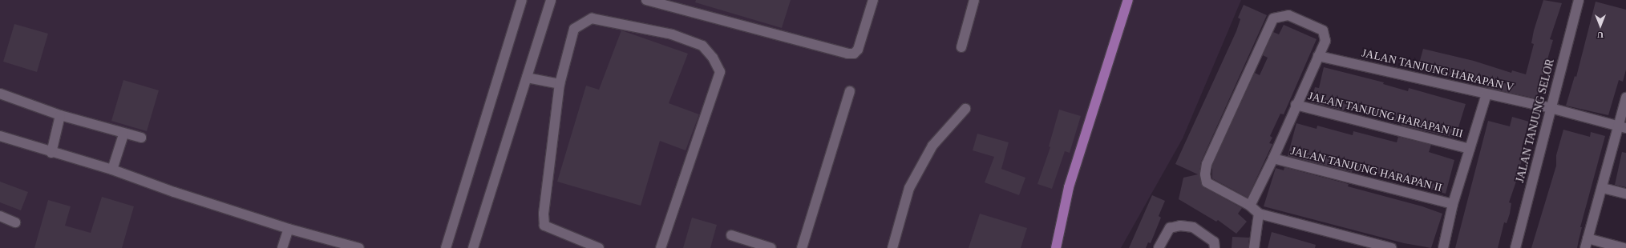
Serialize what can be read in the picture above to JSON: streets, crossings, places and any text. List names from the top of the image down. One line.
{"streets":{"street":["JALAN TANJUNG HARAPAN V","JALAN TANJUNG HARAPAN III","JALAN TANJUNG SELOR","JALAN TANJUNG HARAPAN II"]},"crossings":[["JALAN TANJUNG HARAPAN V","JALAN TANJUNG SELOR"]],"north":"bottom"}
